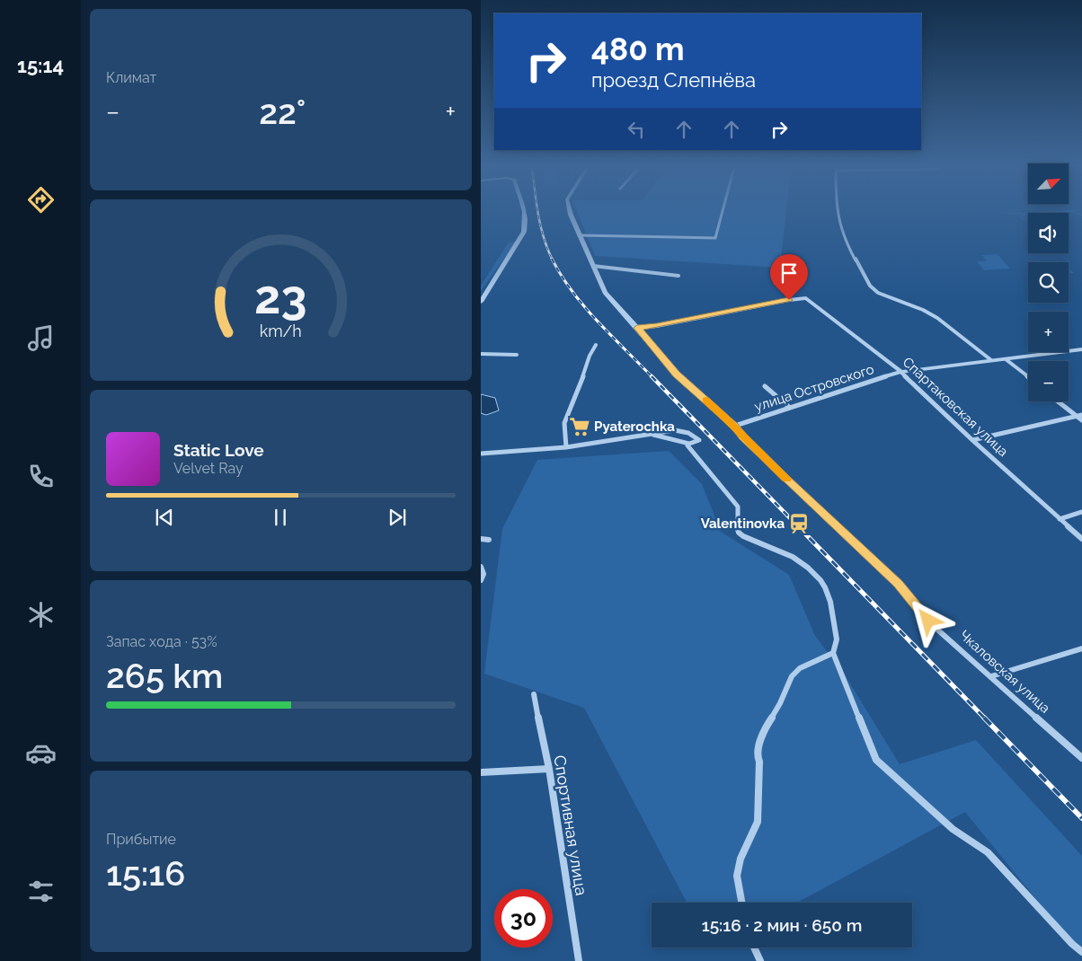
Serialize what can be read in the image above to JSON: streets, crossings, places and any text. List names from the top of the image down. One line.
{"streets":{"street":["улица Островского","Спартаковская улица","Чкаловская улица","Спортивная улица"]},"crossings":[["улица Островского","Спартаковская улица"],["улица Островского","Чкаловская улица"],["Спартаковская улица","Чкаловская улица"]],"places":{"supermarket":["Pyaterochka"],"station":["Valentinovka"]},"north":"top right","page":{"tabs":"15:14","tile":["Климат",["Запас хода · 53%","265 km"],["Прибытие","15:16"]],"turn":["480 m","проезд Слепнёва"],"heat":["−","22°","+"],"map_buttons":["+","−"],"song":["Static Love","Velvet Ray"],"limit":"30","trip":"15:16 · 2 мин · 650 m","gauge":["23","km/h"]}}
